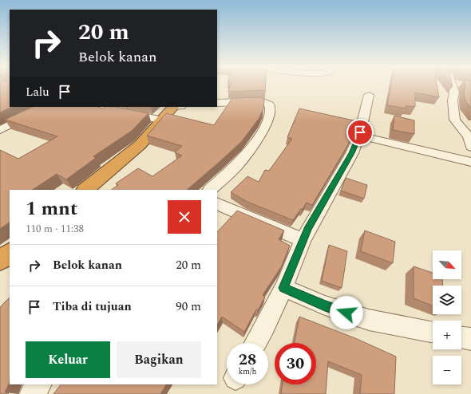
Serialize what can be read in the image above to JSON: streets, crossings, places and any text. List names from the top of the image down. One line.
{"north":"bottom right","page":{"turn":["20 m","Belok kanan"],"then":"Lalu","heading":["1 mnt","110 m · 11:38"],"list":[{"name":"Belok kanan","value":"20 m"},{"name":"Tiba di tujuan","value":"90 m"}],"map_buttons":["+","−"],"buttons":["Keluar","Bagikan"],"speed":"28 km/h","limit":"30"}}
